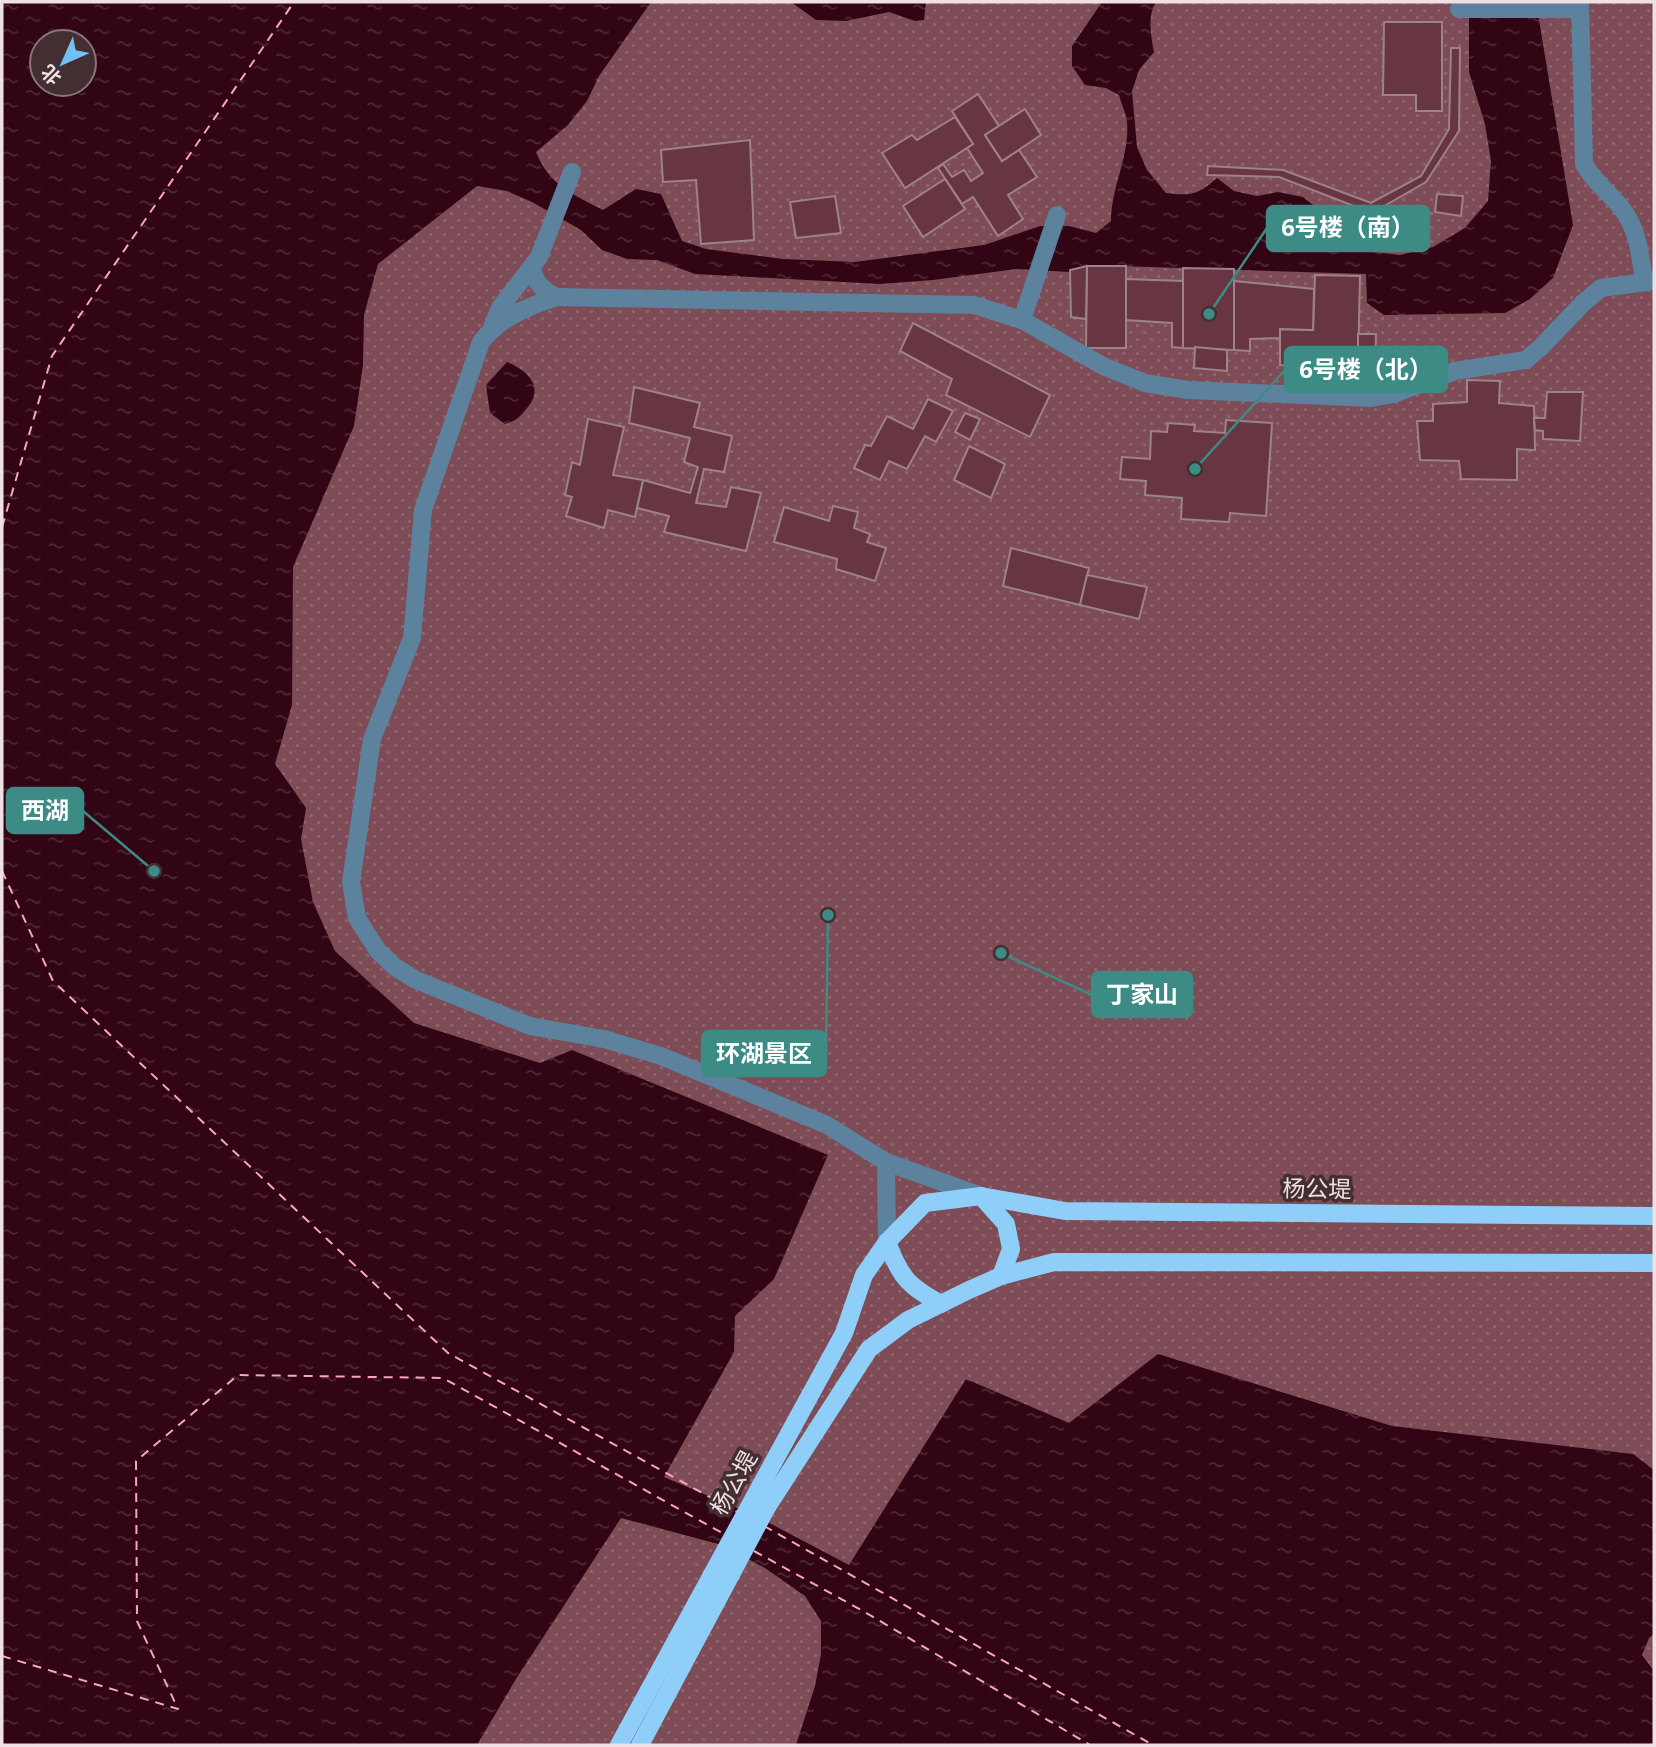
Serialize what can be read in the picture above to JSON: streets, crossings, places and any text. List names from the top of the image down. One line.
{"streets":{"main road":["杨公堤"]},"places":["6号楼（南）","6号楼（北）","西湖","环湖景区","丁家山"],"north":"bottom left"}
